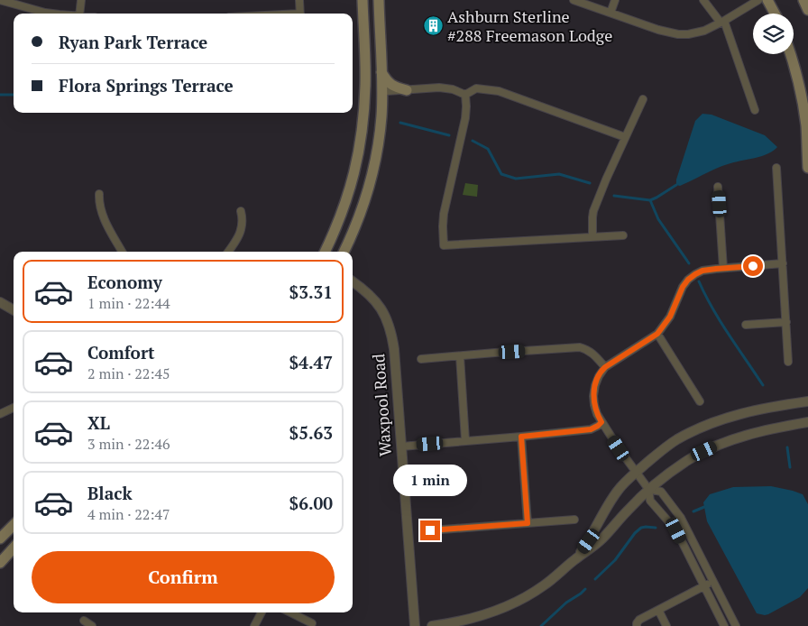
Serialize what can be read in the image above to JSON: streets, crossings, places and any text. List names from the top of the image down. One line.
{"streets":{"street":["Waxpool Road"]},"places":{"building":["Ashburn Sterline #288 Freemason Lodge"]},"page":{"banner":["Ryan Park Terrace","Flora Springs Terrace"],"list":[{"name":"Economy","note":"1 min · 22:44","value":"$3.31"},{"name":"Comfort","note":"2 min · 22:45","value":"$4.47"},{"name":"XL","note":"3 min · 22:46","value":"$5.63"},{"name":"Black","note":"4 min · 22:47","value":"$6.00"}],"bubble":"1 min","buttons":"Confirm"}}
